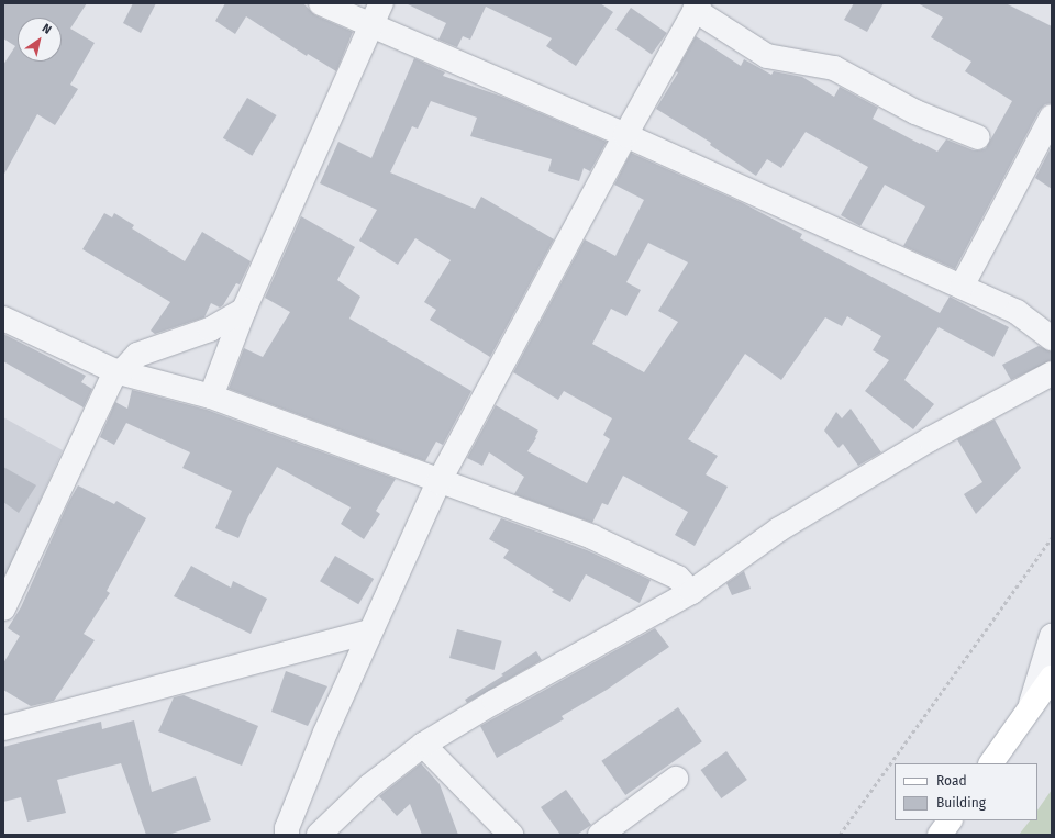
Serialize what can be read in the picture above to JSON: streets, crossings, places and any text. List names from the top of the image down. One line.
{"legend":["Road","Building"],"north":"top right"}
